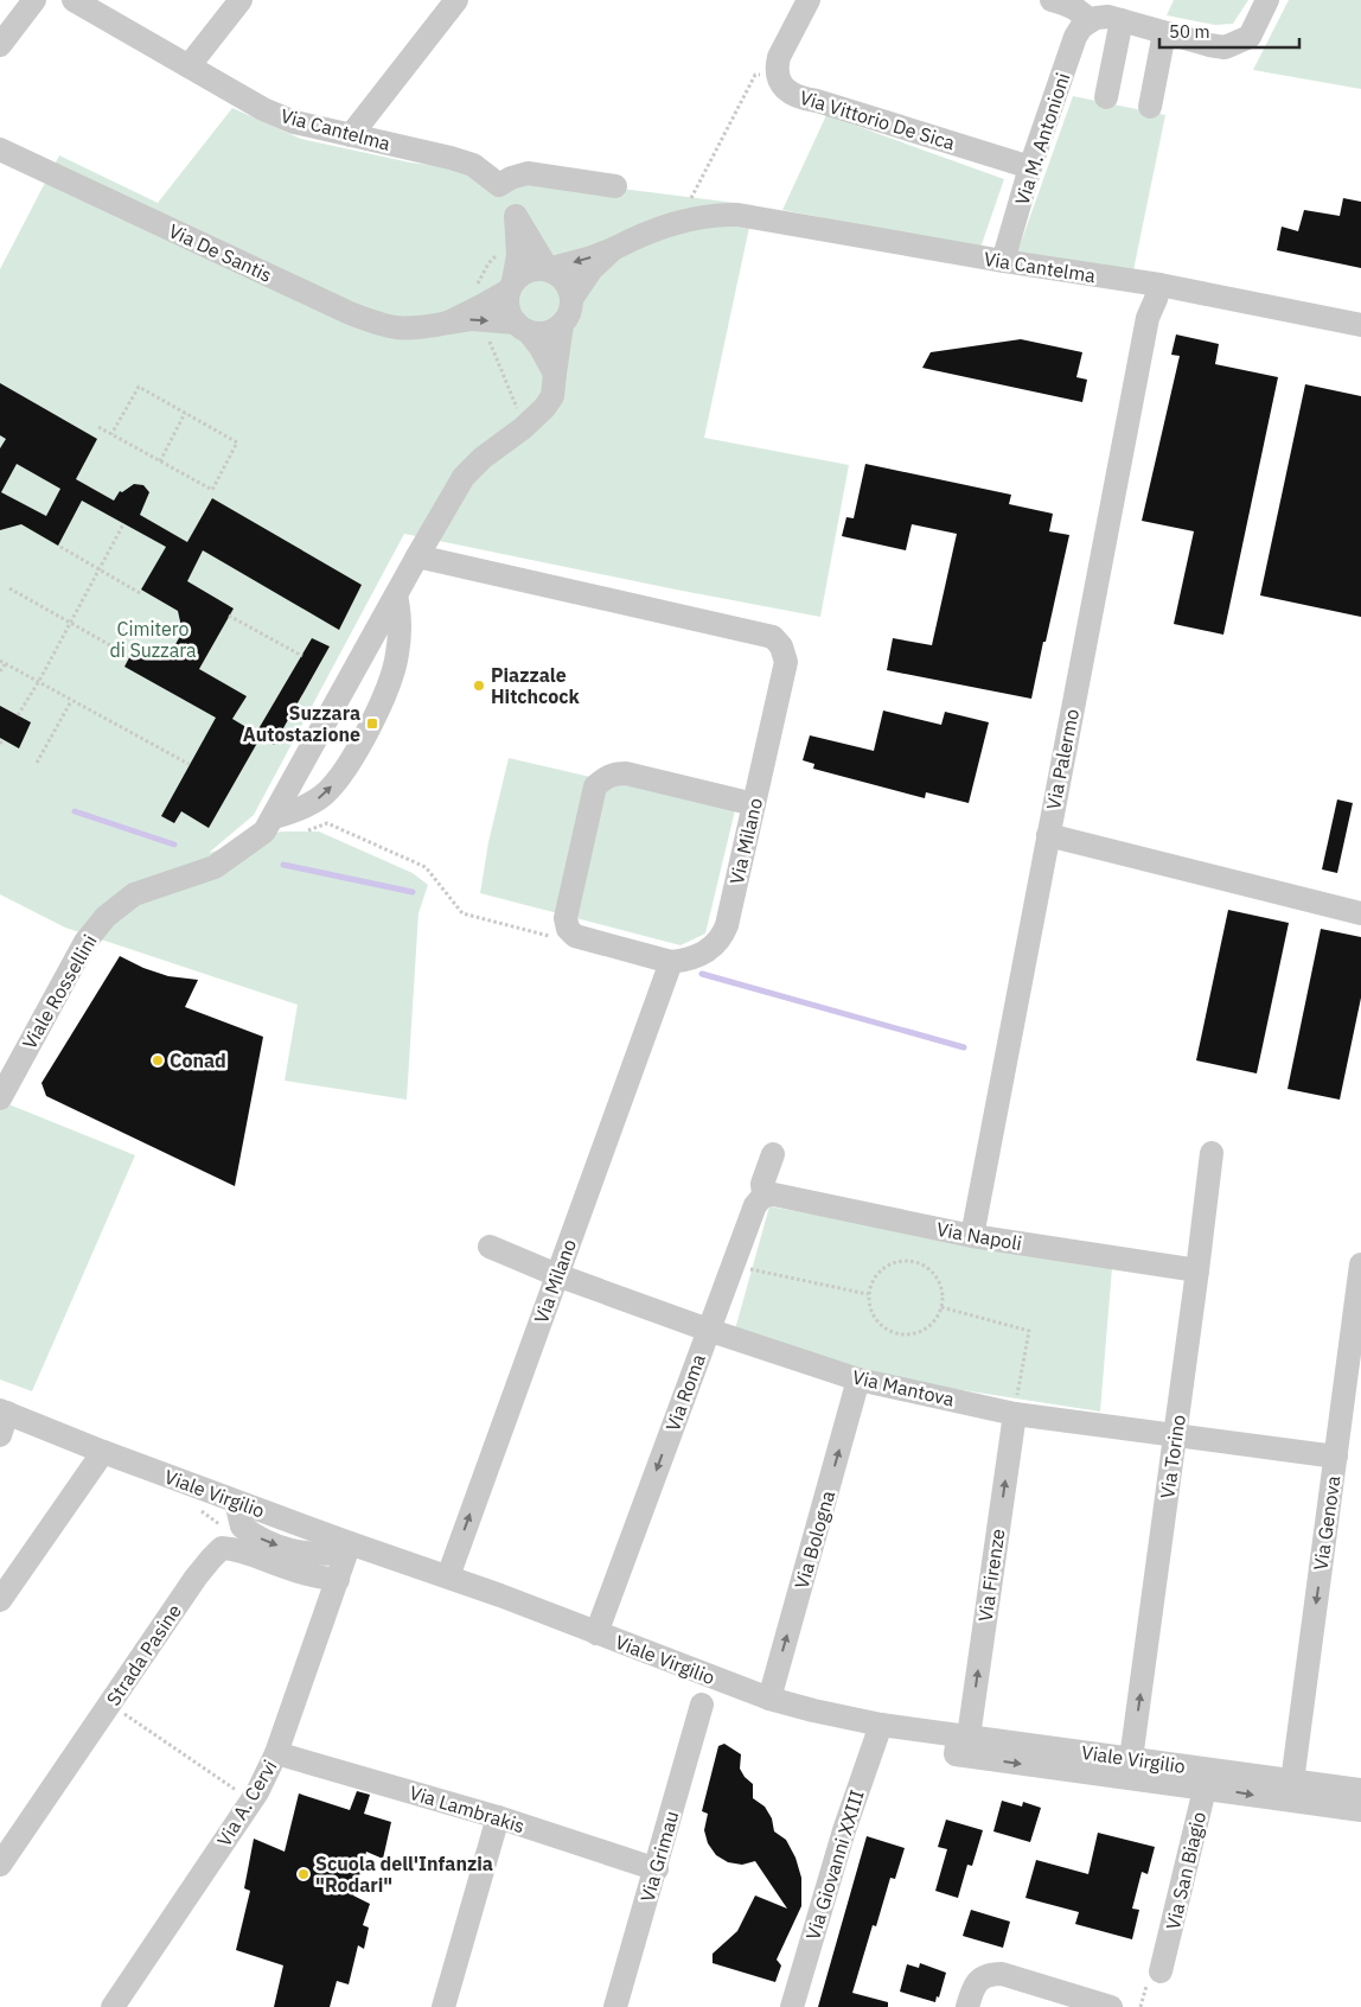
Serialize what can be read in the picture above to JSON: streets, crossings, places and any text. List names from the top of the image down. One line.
{"streets":{"street":["Via Vittorio De Sica","Via Cantelma","Via M. Antonioni","Via De Santis","Via Palermo","Via Milano","Viale Rossellini","Via Napoli","Via Mantova","Via Roma","Via Torino","Viale Virgilio","Via Genova","Via Bologna","Via Firenze","Strada Pasine","Via A. Cervi","Via Lambrakis","Via Grimau","Via Giovanni XXIII","Via San Biagio"]},"crossings":[["Via Vittorio De Sica","Via M. Antonioni"],["Via Cantelma","Via M. Antonioni"],["Via Cantelma","Via De Santis"],["Via Cantelma","Via Palermo"],["Via Palermo","Via Napoli"],["Via Milano","Viale Rossellini"],["Via Milano","Via Mantova"],["Via Milano","Viale Virgilio"],["Via Napoli","Via Roma"],["Via Napoli","Via Torino"],["Via Mantova","Via Roma"],["Via Mantova","Via Torino"],["Via Mantova","Via Genova"],["Via Mantova","Via Bologna"],["Via Mantova","Via Firenze"],["Via Roma","Viale Virgilio"],["Via Torino","Viale Virgilio"],["Viale Virgilio","Via Genova"],["Viale Virgilio","Via Bologna"],["Viale Virgilio","Via Firenze"],["Viale Virgilio","Via A. Cervi"],["Viale Virgilio","Via Giovanni XXIII"],["Viale Virgilio","Via San Biagio"],["Strada Pasine","Via A. Cervi"],["Via A. Cervi","Via Lambrakis"],["Via Lambrakis","Via Grimau"]],"one_way":["Via Roma","Via Torino","Via Genova","Via Bologna","Via Firenze","Strada Pasine"],"parks":["Cimitero di Suzzara"],"places":{"other":["Piazzale Hitchcock","Conad","Scuola dell'Infanzia \"Rodari\""],"transit":["Suzzara Autostazione"]},"scale_bar":"50 m"}
